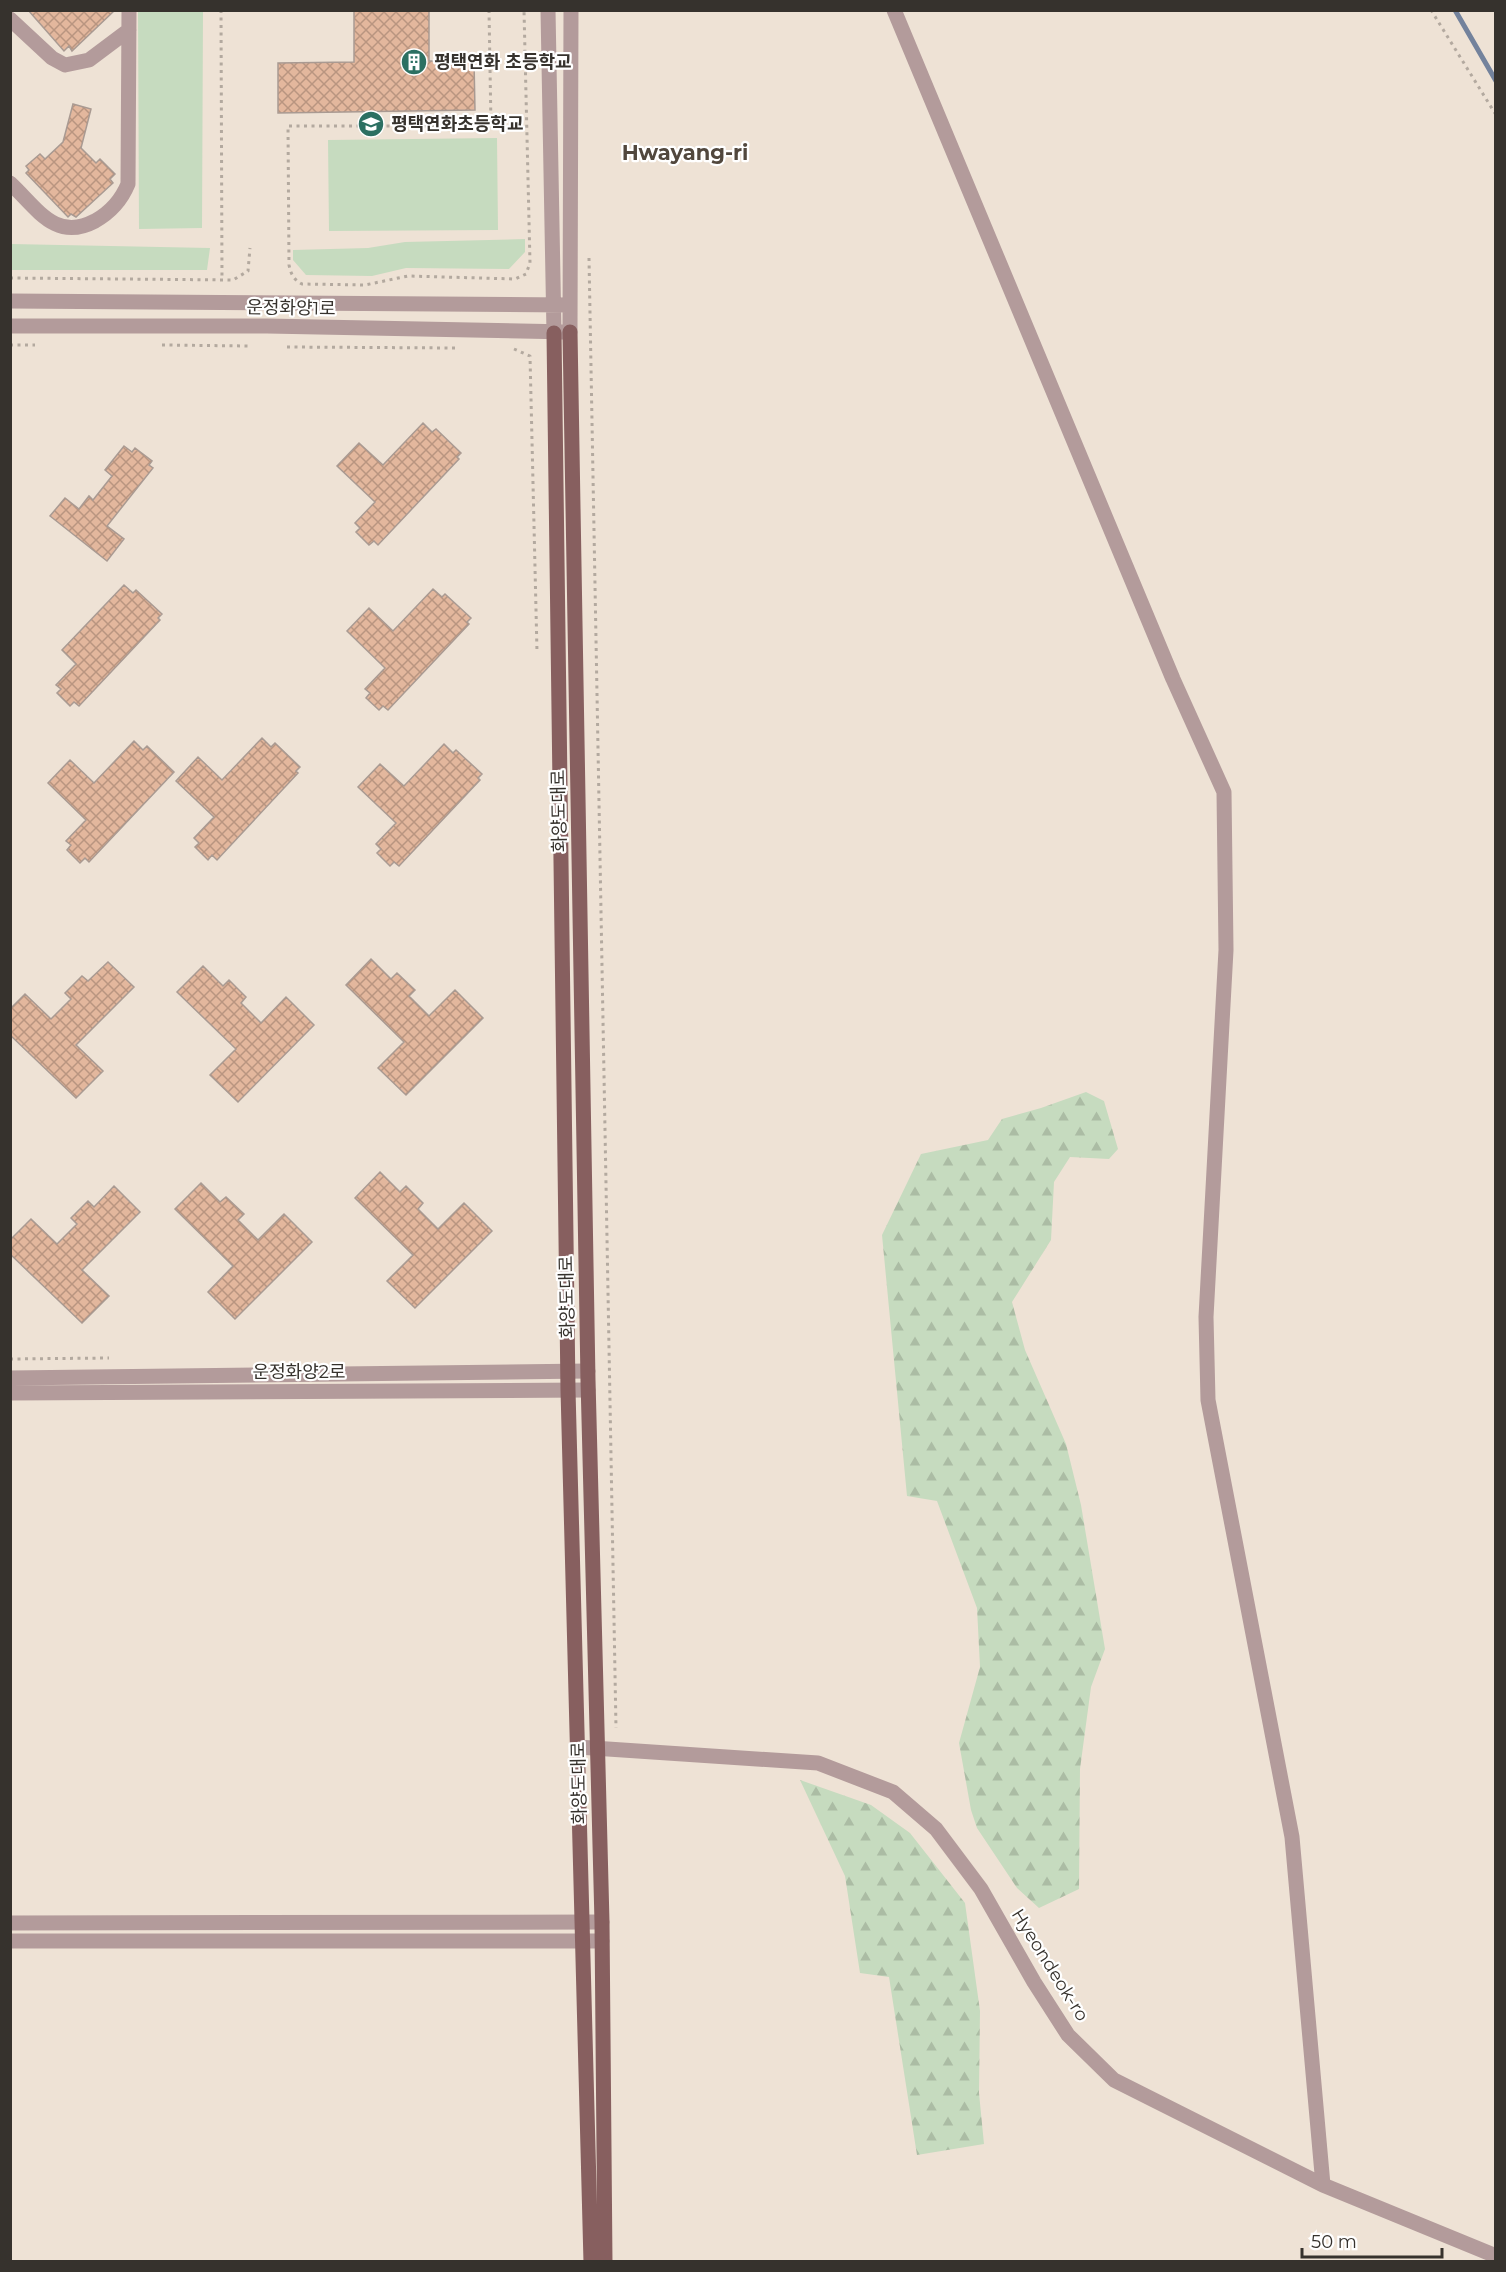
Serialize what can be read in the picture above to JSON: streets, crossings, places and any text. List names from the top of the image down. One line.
{"streets":{"main road":["화양도대로"],"street":["운정화양1로","운정화양2로","Hyeondeok-ro"]},"crossings":[["운정화양1로","화양도대로"],["화양도대로","운정화양2로"],["화양도대로","Hyeondeok-ro"]],"districts":["Hwayang-ri"],"places":{"building":["평택연화 초등학교"],"school or university":["평택연화초등학교"]},"scale_bar":"50 m"}
